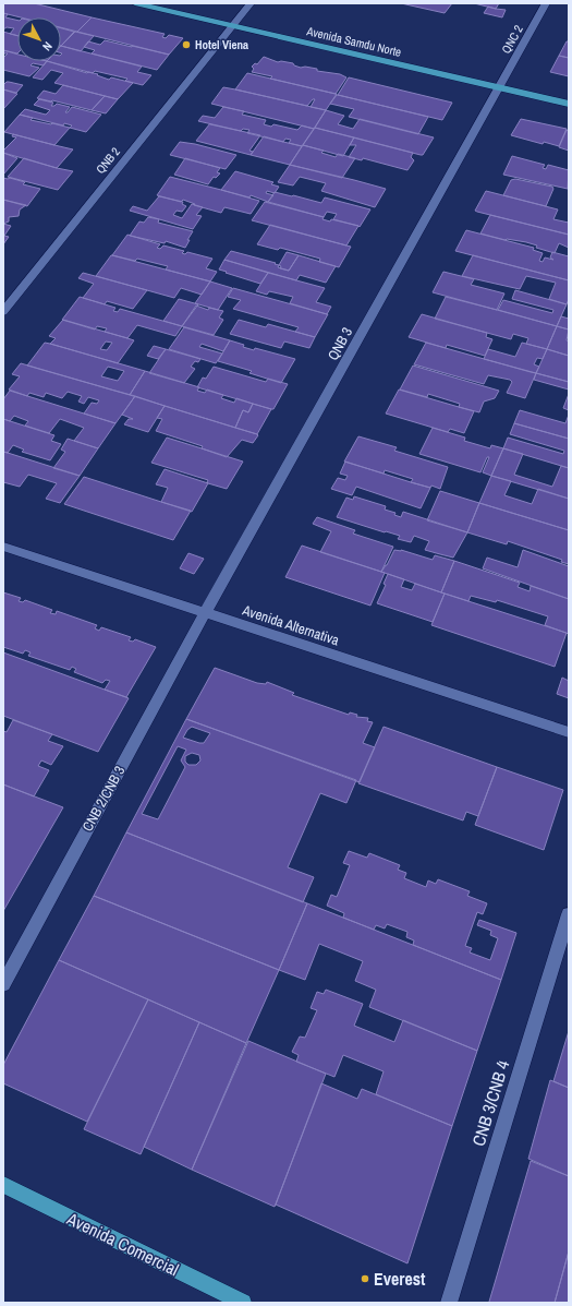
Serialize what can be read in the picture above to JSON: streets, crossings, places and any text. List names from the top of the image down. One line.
{"streets":{"main road":["Avenida Samdu Norte","Avenida Comercial"],"street":["QNC 2","QNB 2","QNB 3","Avenida Alternativa","CNB 2/CNB 3","CNB 3/CNB 4"]},"crossings":[["QNC 2","Avenida Samdu Norte"],["QNC 2","QNB 3"],["Avenida Samdu Norte","QNB 2"],["Avenida Samdu Norte","QNB 3"],["QNB 3","Avenida Alternativa"],["QNB 3","CNB 2/CNB 3"],["Avenida Alternativa","CNB 2/CNB 3"]],"places":["Hotel Viena","Everest"],"north":"bottom right"}
